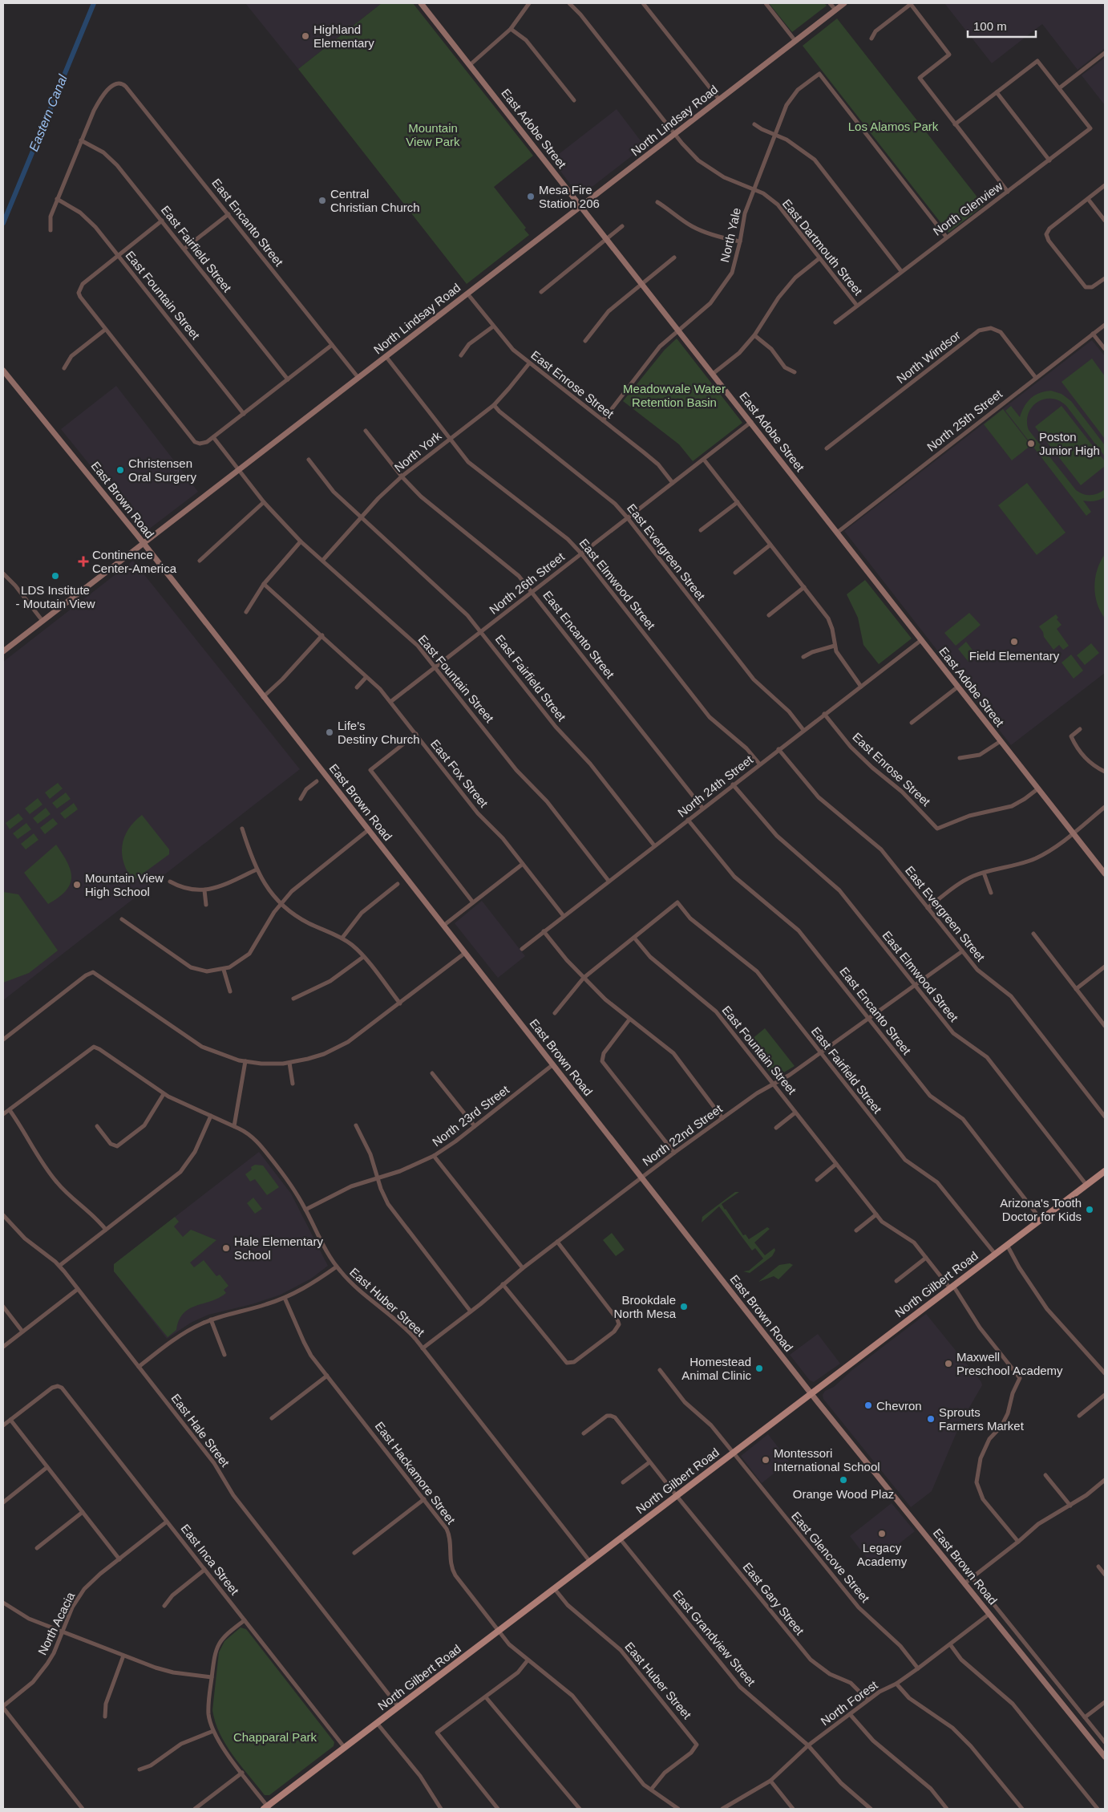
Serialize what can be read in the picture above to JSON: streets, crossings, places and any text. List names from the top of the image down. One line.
{"streets":{"main road":["North Lindsay Road","East Adobe Street","East Brown Road","North Gilbert Road"],"street":["North Glenview","East Encanto Street","North Yale","East Dartmouth Street","East Fairfield Street","East Fountain Street","North Windsor","East Enrose Street","North 25th Street","North York","East Evergreen Street","North 26th Street","East Elmwood Street","East Fox Street","North 24th Street","North 23rd Street","North 22nd Street","East Huber Street","East Hale Street","East Hackamore Street","East Glencove Street","East Inca Street","East Gary Street","North Acacia","East Grandview Street","North Forest"]},"crossings":[["North Lindsay Road","East Adobe Street"],["North Lindsay Road","East Encanto Street"],["North Lindsay Road","East Dartmouth Street"],["North Lindsay Road","East Fountain Street"],["North Lindsay Road","East Enrose Street"],["North Lindsay Road","East Brown Road"],["North Lindsay Road","East Elmwood Street"],["East Adobe Street","North Yale"],["East Adobe Street","East Enrose Street"],["East Adobe Street","North 25th Street"],["East Adobe Street","North 26th Street"],["East Adobe Street","North 24th Street"],["North Glenview","North Yale"],["North Glenview","East Dartmouth Street"],["East Encanto Street","East Fairfield Street"],["East Encanto Street","North York"],["East Encanto Street","North 26th Street"],["East Encanto Street","North 24th Street"],["East Encanto Street","North 22nd Street"],["East Encanto Street","North Gilbert Road"],["North Yale","East Dartmouth Street"],["North Yale","East Enrose Street"],["East Fairfield Street","East Fountain Street"],["East Fairfield Street","North York"],["East Fairfield Street","North 26th Street"],["East Fairfield Street","North 24th Street"],["East Fairfield Street","North 22nd Street"],["East Fairfield Street","North Gilbert Road"],["East Fountain Street","North York"],["East Fountain Street","North 26th Street"],["East Fountain Street","North 24th Street"],["East Fountain Street","North 22nd Street"],["East Fountain Street","North Gilbert Road"],["North Windsor","North 25th Street"],["East Enrose Street","North York"],["East Enrose Street","North 26th Street"],["East Enrose Street","North 24th Street"],["North York","East Evergreen Street"],["North York","East Elmwood Street"],["East Brown Road","North 23rd Street"],["East Brown Road","North 22nd Street"],["East Brown Road","North Gilbert Road"],["East Brown Road","North Forest"],["East Evergreen Street","North 26th Street"],["East Evergreen Street","North 24th Street"],["East Evergreen Street","North 22nd Street"],["North 26th Street","East Elmwood Street"],["North 26th Street","East Fox Street"],["East Elmwood Street","North 24th Street"],["East Elmwood Street","North 22nd Street"],["East Elmwood Street","North Gilbert Road"],["East Fox Street","North 24th Street"],["North 23rd Street","East Huber Street"],["North 22nd Street","East Huber Street"],["North Gilbert Road","East Huber Street"],["North Gilbert Road","East Hale Street"],["North Gilbert Road","East Hackamore Street"],["North Gilbert Road","East Glencove Street"],["North Gilbert Road","East Inca Street"],["North Gilbert Road","East Gary Street"],["North Gilbert Road","East Grandview Street"],["East Huber Street","East Hackamore Street"],["East Glencove Street","North Forest"],["East Inca Street","North Acacia"],["East Gary Street","North Forest"],["East Grandview Street","North Forest"]],"water":["Eastern Canal"],"parks":["Los Alamos Park","Mountain View Park","Meadowvale Water Retention Basin","Chapparal Park"],"places":{"other":["Highland Elementary","Mesa Fire Station 206","Central Christian Church","Poston Junior High","Christensen Oral Surgery","LDS Institute - Moutain View","Field Elementary","Life's Destiny Church","Mountain View High School","Arizona's Tooth Doctor for Kids","Hale Elementary School","Brookdale North Mesa","Maxwell Preschool Academy","Homestead Animal Clinic","Chevron","Sprouts Farmers Market","Montessori International School","Orange Wood Plaz","Legacy Academy"],"health":["Continence Center-America"]},"scale_bar":"100 m"}
